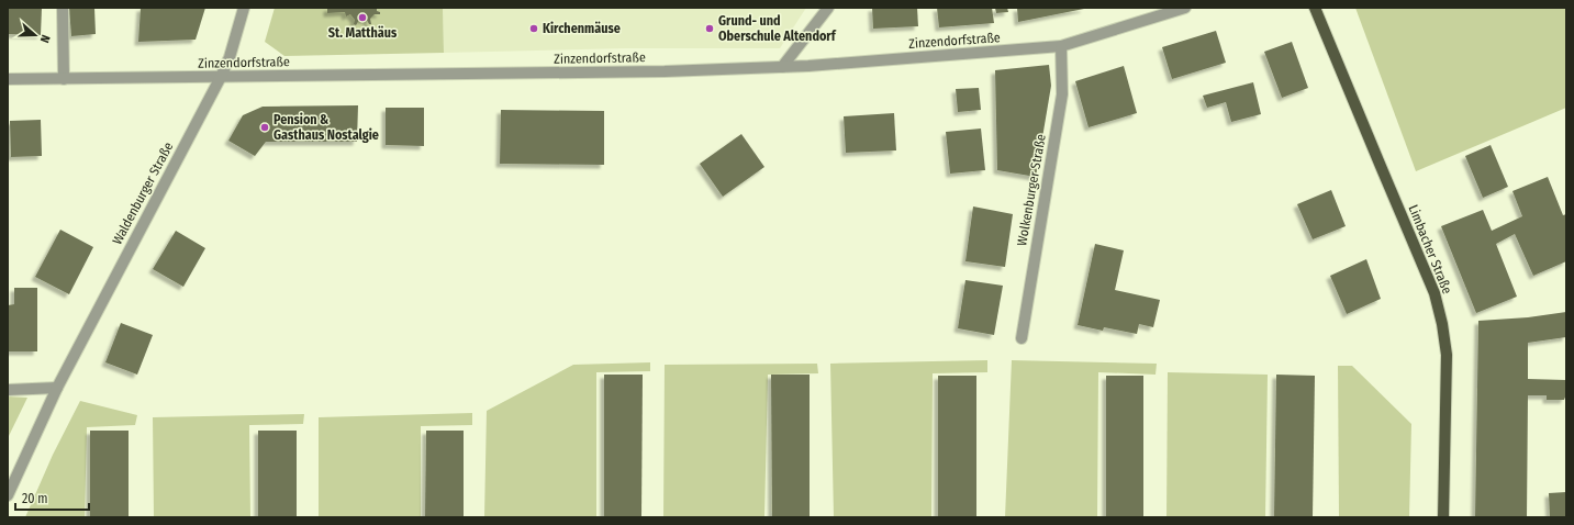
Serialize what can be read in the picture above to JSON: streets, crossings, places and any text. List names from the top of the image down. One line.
{"streets":{"main road":["Limbacher Straße"],"street":["Zinzendorfstraße","Wolkenburger Straße","Waldenburger Straße"]},"crossings":[["Zinzendorfstraße","Wolkenburger Straße"],["Zinzendorfstraße","Waldenburger Straße"]],"places":["St. Matthäus","Kirchenmäuse","Grund- und Oberschule Altendorf","Pension & Gasthaus Nostalgie"],"scale_bar":"20 m","north":"right"}
